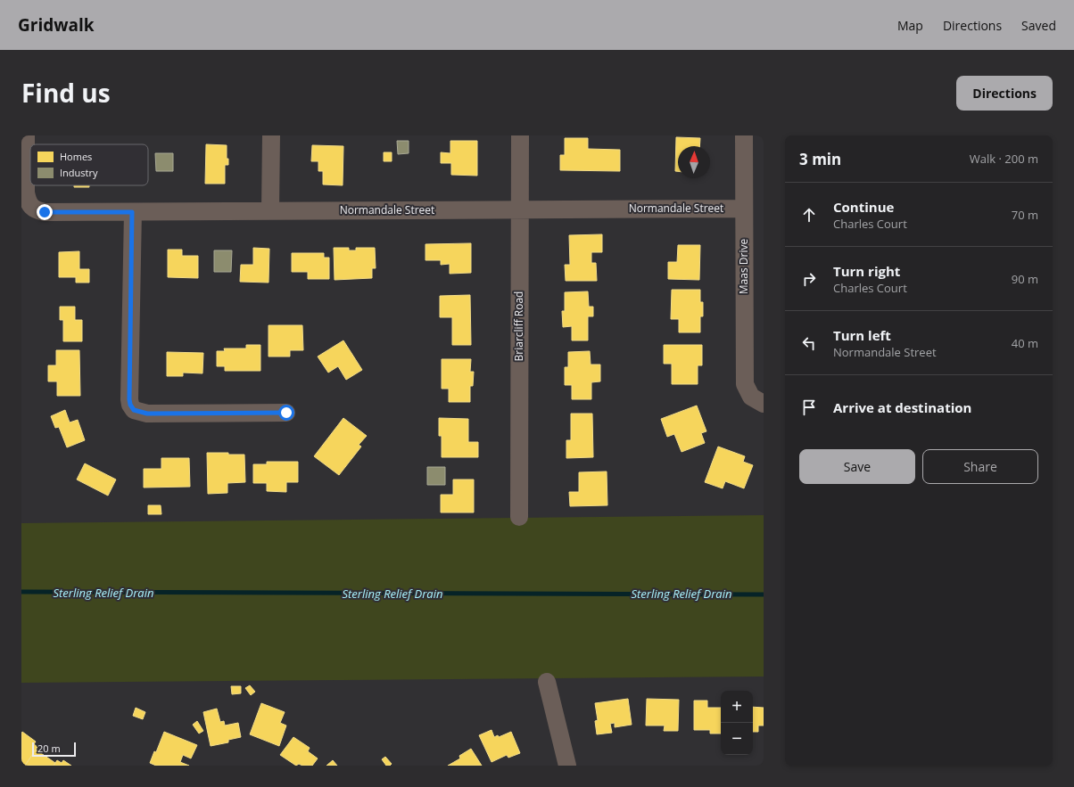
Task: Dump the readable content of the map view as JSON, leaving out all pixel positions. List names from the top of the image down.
{
  "streets": {
    "street": ["Normandale Street", "Maas Drive", "Briarcliff Road"]
  },
  "crossings": [
    ["Normandale Street", "Maas Drive"],
    ["Normandale Street", "Briarcliff Road"]
  ],
  "water": ["Sterling Relief Drain"],
  "legend": ["Homes", "Industry"],
  "scale_bar": "20 m",
  "north": "top",
  "page": {
    "header": "Gridwalk",
    "nav": ["Map", "Directions", "Saved"],
    "title": "Find us",
    "buttons": [
      "Directions",
      ["Save", "Share"]
    ],
    "heading": ["3 min", "Walk · 200 m"],
    "list": [
      ["Continue", "Charles Court", "70 m"],
      ["Turn right", "Charles Court", "90 m"],
      ["Turn left", "Normandale Street", "40 m"],
      "Arrive at destination"
    ],
    "map_buttons": ["+", "−"],
    "scale": "20 m"
  }
}
